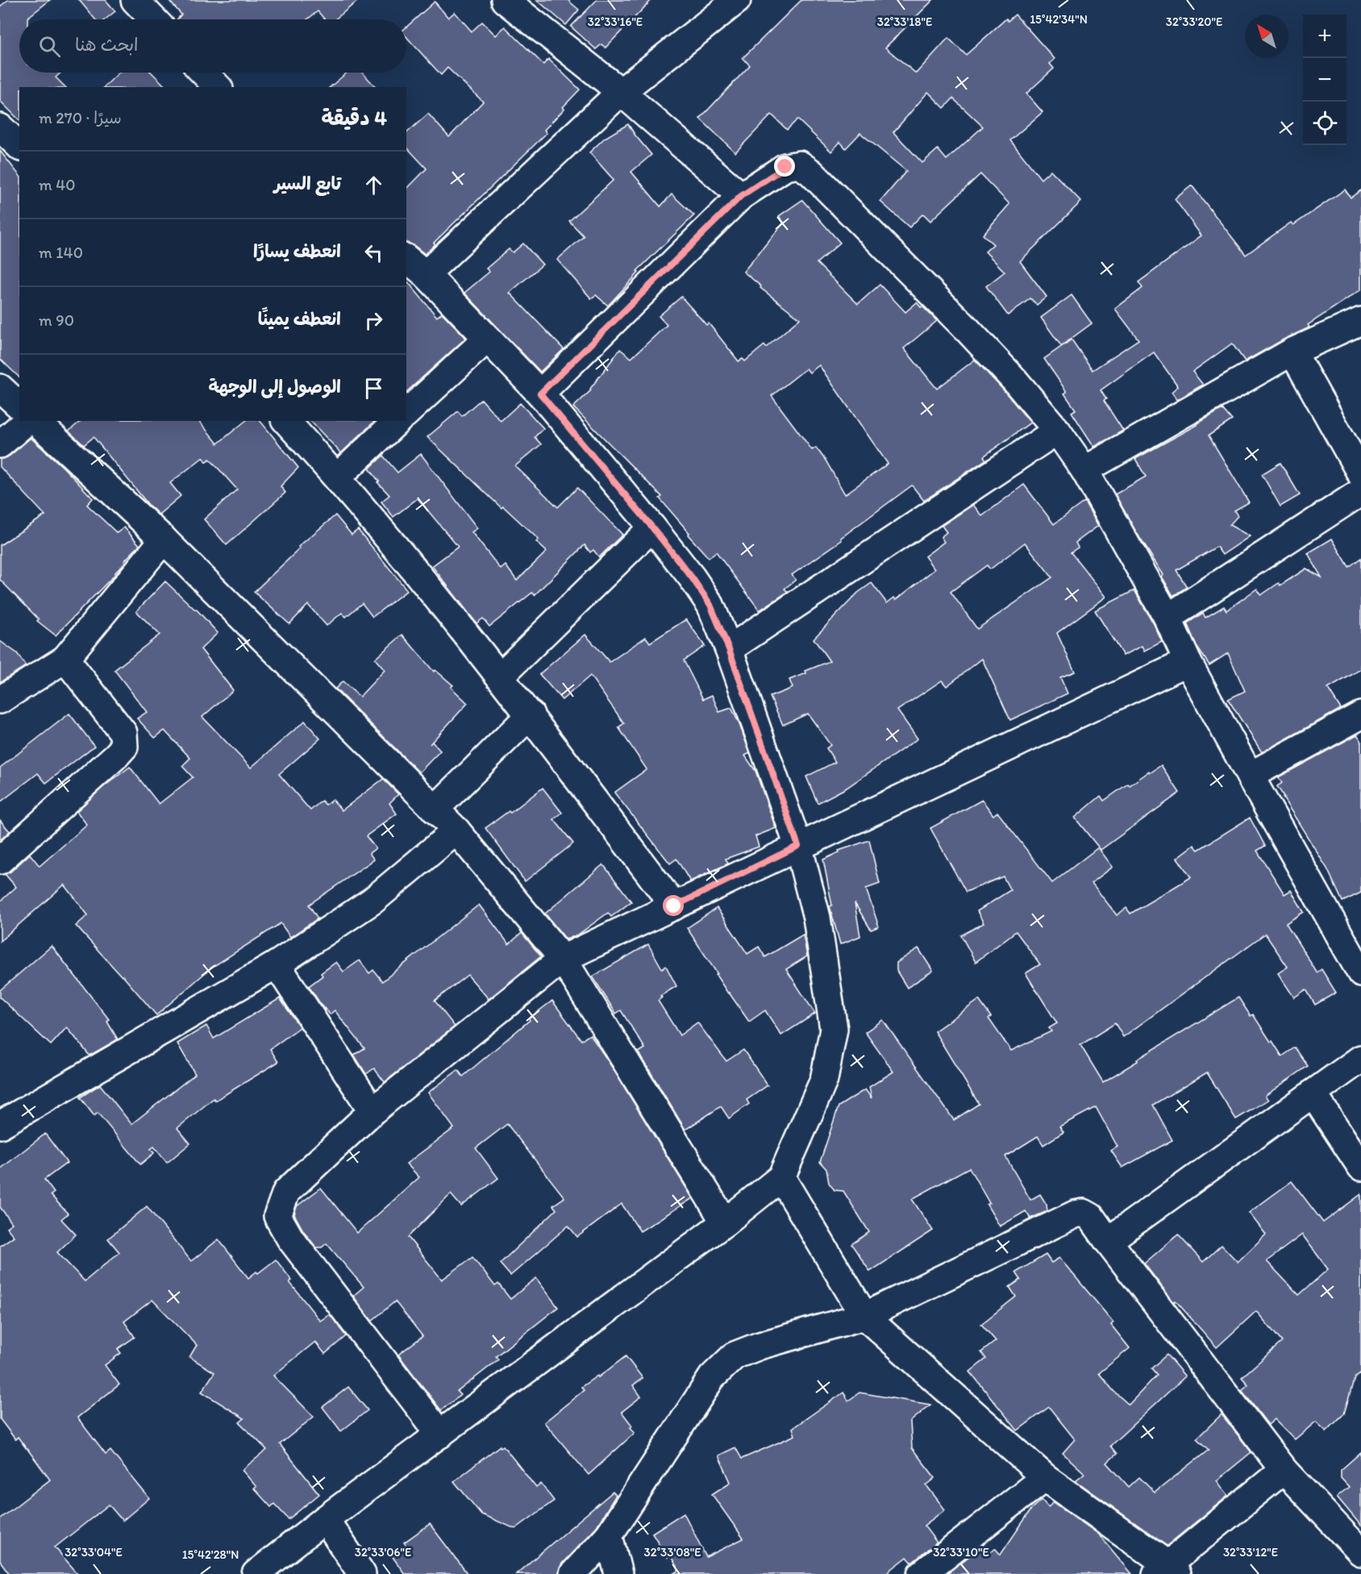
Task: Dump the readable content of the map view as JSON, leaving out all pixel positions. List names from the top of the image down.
{
  "north": "top left",
  "page": {
    "map_buttons": ["+", "−"],
    "search": "ابحث هنا",
    "heading": ["4 دقيقة", "سيرًا · 270 m"],
    "list": [
      ["تابع السير", "40 m"],
      ["انعطف يسارًا", "140 m"],
      ["انعطف يمينًا", "90 m"],
      "الوصول إلى الوجهة"
    ]
  },
  "coordinates": [
    "15°42'34\"N",
    "32°33'16\"E",
    "32°33'18\"E",
    "32°33'20\"E",
    "32°33'04\"E",
    "32°33'06\"E",
    "32°33'08\"E",
    "32°33'10\"E",
    "32°33'12\"E",
    "15°42'28\"N"
  ]
}
